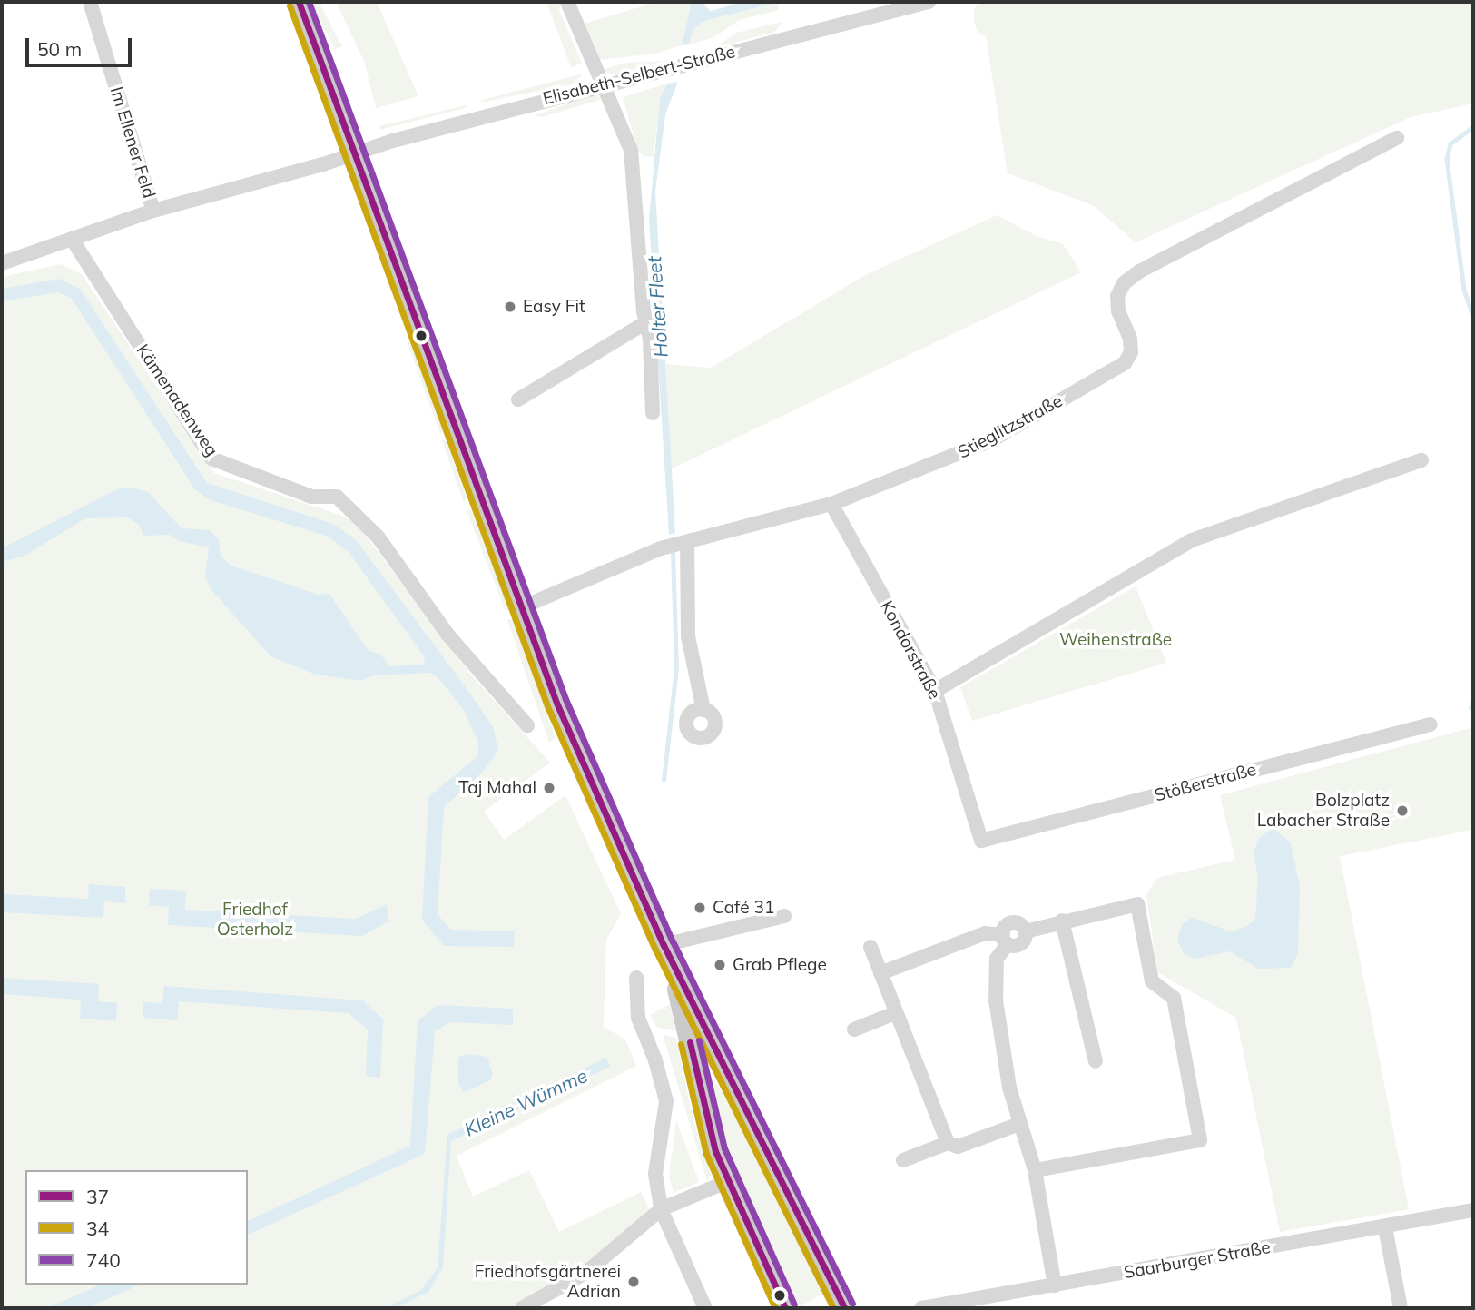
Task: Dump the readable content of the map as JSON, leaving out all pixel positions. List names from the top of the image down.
{
  "streets": {
    "street": [
      "Elisabeth-Selbert-Straße",
      "Im Ellener Feld",
      "Kämenadenweg",
      "Stieglitzstraße",
      "Kondorstraße",
      "Stößerstraße",
      "Saarburger Straße"
    ]
  },
  "crossings": [
    ["Elisabeth-Selbert-Straße", "Im Ellener Feld"],
    ["Elisabeth-Selbert-Straße", "Kämenadenweg"],
    ["Stieglitzstraße", "Kondorstraße"],
    ["Kondorstraße", "Stößerstraße"]
  ],
  "water": ["Holter Fleet", "Kleine Wümme"],
  "parks": ["Weihenstraße", "Friedhof Osterholz"],
  "places": [
    "Easy Fit",
    "Taj Mahal",
    "Bolzplatz Labacher Straße",
    "Café 31",
    "Grab Pflege",
    "Friedhofsgärtnerei Adrian"
  ],
  "lines": ["transit line 37", "transit line 740", "transit line 34"],
  "legend": ["37", "34", "740"],
  "scale_bar": "50 m"
}
